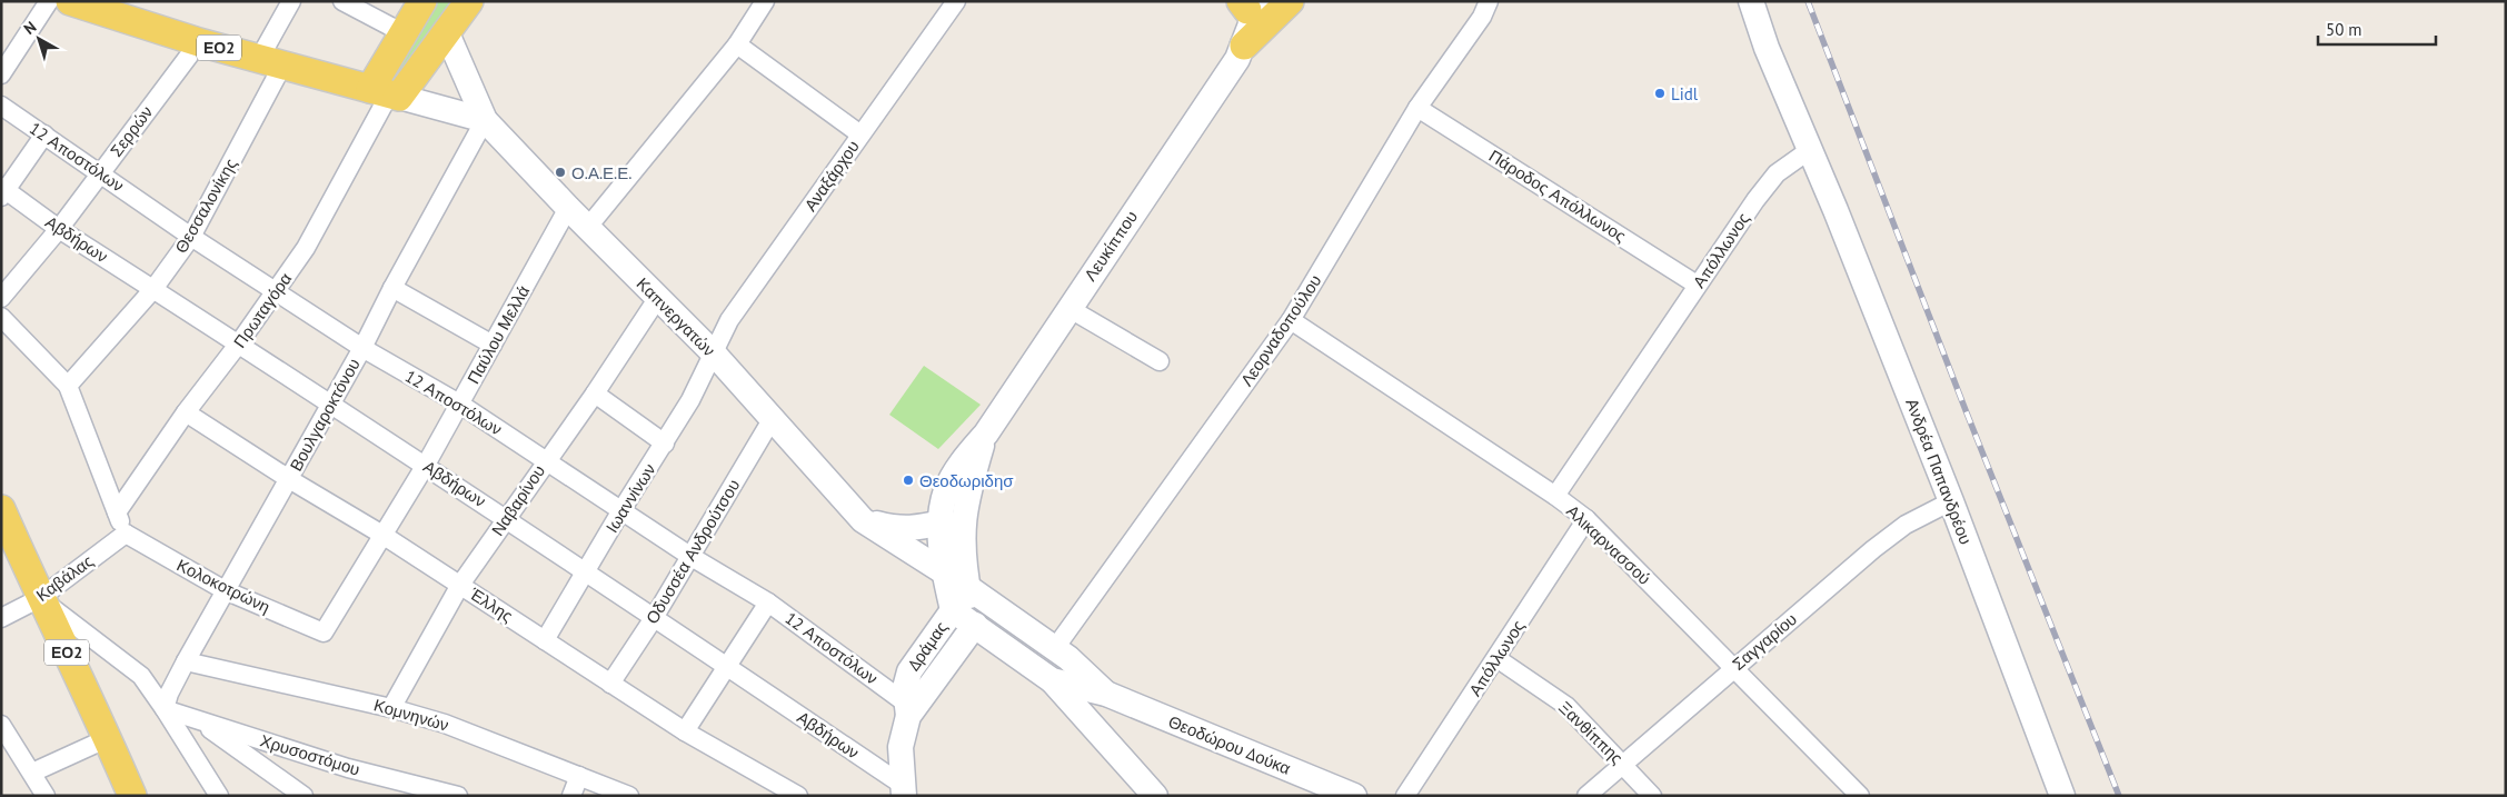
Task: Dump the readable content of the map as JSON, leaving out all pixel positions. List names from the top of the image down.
{
  "streets": {
    "main road": ["ΕΟ2"],
    "street": [
      "Σερρών",
      "12 Αποστόλων",
      "Αναξάρχου",
      "Πάροδος Απόλλωνος",
      "Θεσσαλονίκης",
      "Αβδήρων",
      "Λευκίππου",
      "Απόλλωνος",
      "Πρωταγόρα",
      "Καπνεργατών",
      "Λεορναδοπούλου",
      "Παύλου Μελλά",
      "Βουλγαροκτόνου",
      "Ανδρέα Παπανδρέου",
      "Ιωαννίνων",
      "Ναβαρίνου",
      "Αλικαρνασσού",
      "Οδυσσέα Ανδρούτσου",
      "Καβάλας",
      "Κολοκοτρώνη",
      "Έλλης",
      "Σαγγαρίου",
      "Δράμας",
      "Κομνηνών",
      "Ξανθίππης",
      "Θεοδώρου Δούκα",
      "Χρυσοστόμου"
    ]
  },
  "crossings": [
    ["ΕΟ2", "Σερρών"],
    ["ΕΟ2", "Θεσσαλονίκης"],
    ["ΕΟ2", "Πρωταγόρα"],
    ["ΕΟ2", "Καβάλας"],
    ["Σερρών", "12 Αποστόλων"],
    ["Σερρών", "Αβδήρων"],
    ["12 Αποστόλων", "Θεσσαλονίκης"],
    ["12 Αποστόλων", "Πρωταγόρα"],
    ["12 Αποστόλων", "Παύλου Μελλά"],
    ["12 Αποστόλων", "Βουλγαροκτόνου"],
    ["12 Αποστόλων", "Ιωαννίνων"],
    ["12 Αποστόλων", "Ναβαρίνου"],
    ["12 Αποστόλων", "Οδυσσέα Ανδρούτσου"],
    ["12 Αποστόλων", "Δράμας"],
    ["Αναξάρχου", "Καπνεργατών"],
    ["Αναξάρχου", "Ιωαννίνων"],
    ["Πάροδος Απόλλωνος", "Απόλλωνος"],
    ["Πάροδος Απόλλωνος", "Λεορναδοπούλου"],
    ["Θεσσαλονίκης", "Αβδήρων"],
    ["Αβδήρων", "Πρωταγόρα"],
    ["Αβδήρων", "Παύλου Μελλά"],
    ["Αβδήρων", "Βουλγαροκτόνου"],
    ["Αβδήρων", "Ιωαννίνων"],
    ["Αβδήρων", "Ναβαρίνου"],
    ["Αβδήρων", "Οδυσσέα Ανδρούτσου"],
    ["Αβδήρων", "Δράμας"],
    ["Λευκίππου", "Καπνεργατών"],
    ["Λευκίππου", "Δράμας"],
    ["Λευκίππου", "Θεοδώρου Δούκα"],
    ["Απόλλωνος", "Ανδρέα Παπανδρέου"],
    ["Απόλλωνος", "Αλικαρνασσού"],
    ["Απόλλωνος", "Ξανθίππης"],
    ["Πρωταγόρα", "Έλλης"],
    ["Καπνεργατών", "Παύλου Μελλά"],
    ["Καπνεργατών", "Βουλγαροκτόνου"],
    ["Καπνεργατών", "Ιωαννίνων"],
    ["Καπνεργατών", "Ναβαρίνου"],
    ["Καπνεργατών", "Οδυσσέα Ανδρούτσου"],
    ["Καπνεργατών", "Θεοδώρου Δούκα"],
    ["Λεορναδοπούλου", "Αλικαρνασσού"],
    ["Λεορναδοπούλου", "Θεοδώρου Δούκα"],
    ["Παύλου Μελλά", "Κολοκοτρώνη"],
    ["Παύλου Μελλά", "Έλλης"],
    ["Βουλγαροκτόνου", "Κολοκοτρώνη"],
    ["Βουλγαροκτόνου", "Έλλης"],
    ["Βουλγαροκτόνου", "Κομνηνών"],
    ["Βουλγαροκτόνου", "Χρυσοστόμου"],
    ["Ανδρέα Παπανδρέου", "Σαγγαρίου"],
    ["Ιωαννίνων", "Έλλης"],
    ["Ναβαρίνου", "Έλλης"],
    ["Ναβαρίνου", "Κομνηνών"],
    ["Αλικαρνασσού", "Σαγγαρίου"],
    ["Οδυσσέα Ανδρούτσου", "Έλλης"],
    ["Καβάλας", "Κολοκοτρώνη"],
    ["Σαγγαρίου", "Ξανθίππης"],
    ["Δράμας", "Θεοδώρου Δούκα"]
  ],
  "places": ["Lidl", "Ο.Α.Ε.Ε.", "Θεοδωριδησ"],
  "scale_bar": "50 m",
  "north": "top left"
}
